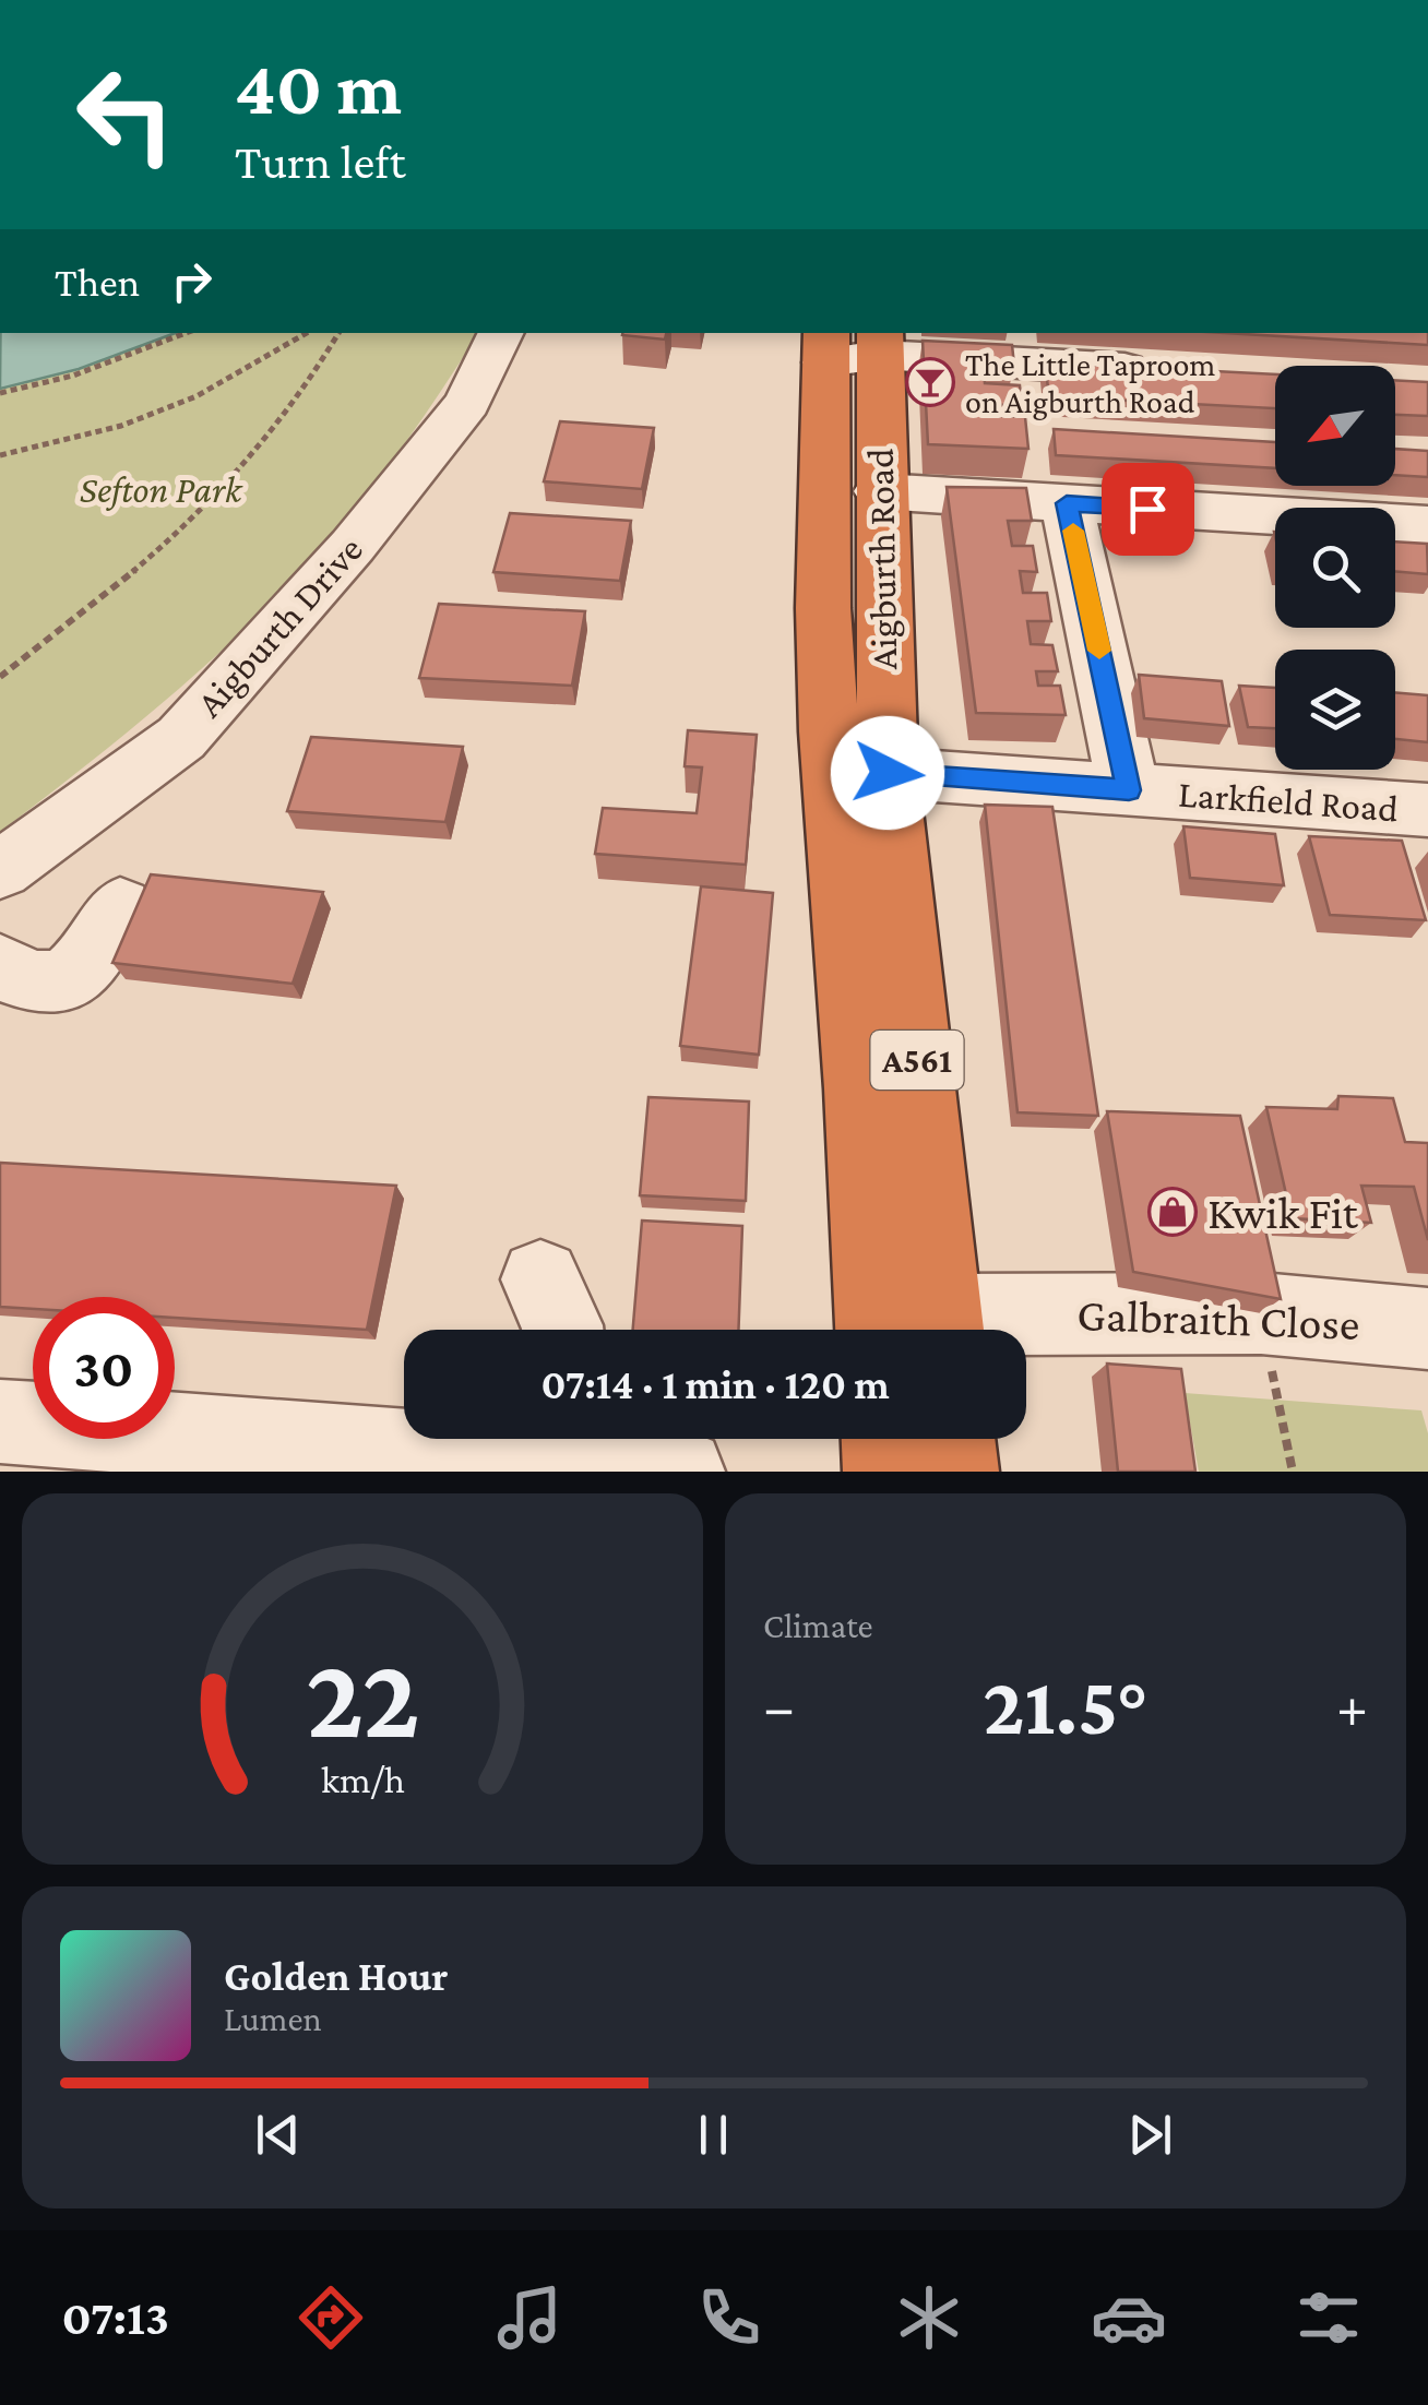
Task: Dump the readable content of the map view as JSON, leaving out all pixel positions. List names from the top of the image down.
{
  "streets": {
    "highway": ["Aigburth Road", "A561"],
    "street": ["Aigburth Drive", "Larkfield Road", "Galbraith Close"]
  },
  "crossings": [
    ["Aigburth Road", "Larkfield Road"]
  ],
  "parks": ["Sefton Park"],
  "places": {
    "bar": ["The Little Taproom on Aigburth Road"],
    "shop": ["Kwik Fit"]
  },
  "north": "bottom left",
  "page": {
    "turn": ["40 m", "Turn left"],
    "then": "Then",
    "limit": "30",
    "trip": "07:14 · 1 min · 120 m",
    "tile": "Climate",
    "heat": ["−", "21.5°", "+"],
    "song": ["Golden Hour", "Lumen"],
    "tabs": "07:13",
    "gauge": ["22", "km/h"]
  }
}
